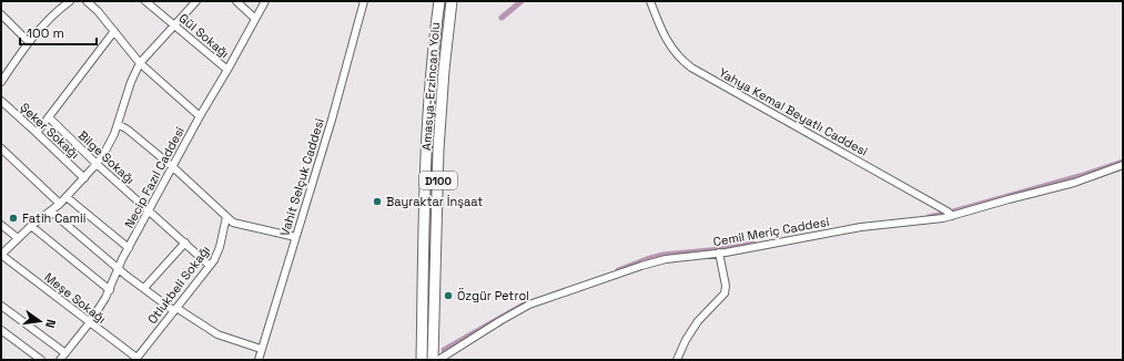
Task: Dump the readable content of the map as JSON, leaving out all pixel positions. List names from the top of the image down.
{
  "streets": {
    "highway": ["Amasya-Erzincan Yolu", "D100"],
    "street": [
      "Gül Sokağı",
      "Yahya Kemal Beyatlı Caddesi",
      "Şeker Sokağı",
      "Bilge Sokağı",
      "Necip Fazıl Caddesi",
      "Vahit Selçuk Caddesi",
      "Cemil Meriç Caddesi",
      "Otlukbeli Sokağı",
      "Meşe Sokağı"
    ]
  },
  "crossings": [
    ["Gül Sokağı", "Necip Fazıl Caddesi"],
    ["Yahya Kemal Beyatlı Caddesi", "Cemil Meriç Caddesi"],
    ["Bilge Sokağı", "Necip Fazıl Caddesi"],
    ["Bilge Sokağı", "Otlukbeli Sokağı"],
    ["Necip Fazıl Caddesi", "Meşe Sokağı"],
    ["Otlukbeli Sokağı", "Meşe Sokağı"]
  ],
  "places": ["Bayraktar İnşaat", "Fatih Camii", "Özgür Petrol"],
  "scale_bar": "100 m",
  "north": "right"
}
